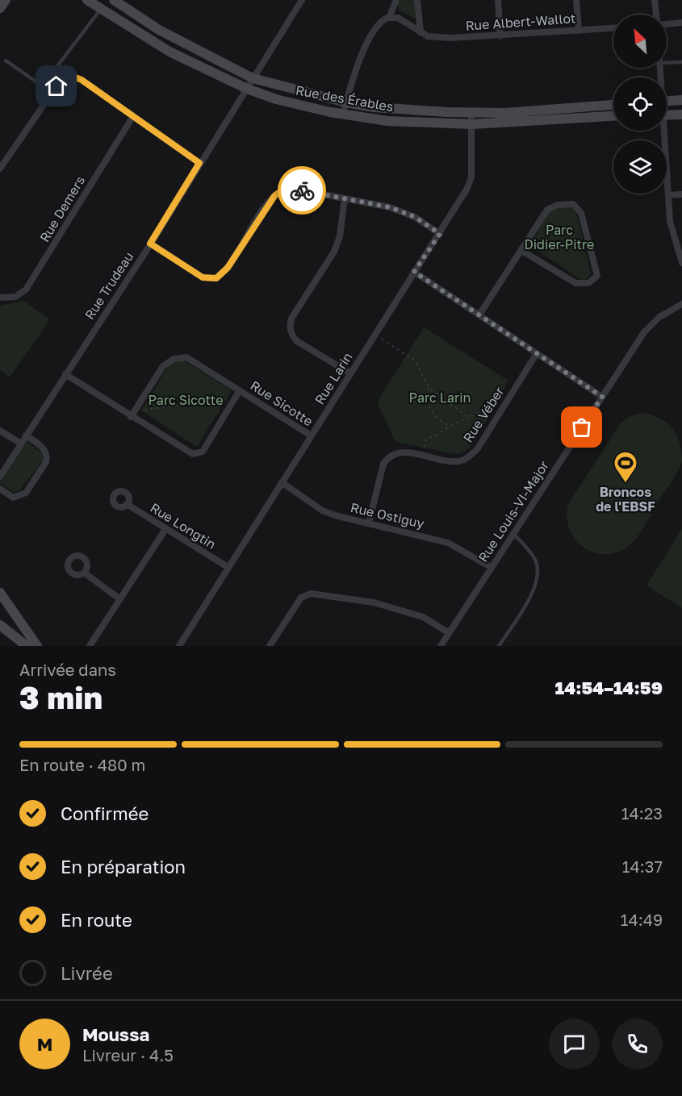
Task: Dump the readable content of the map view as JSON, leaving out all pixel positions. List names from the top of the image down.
{
  "streets": {
    "street": [
      "Rue Albert-Wallot",
      "Rue des Érables",
      "Rue Demers",
      "Rue Trudeau",
      "Rue Larin",
      "Rue Sicotte",
      "Rue Véber",
      "Rue Louis-VI-Major",
      "Rue Ostiguy",
      "Rue Longtin"
    ]
  },
  "crossings": [
    ["Rue des Érables", "Rue Trudeau"],
    ["Rue des Érables", "Rue Larin"],
    ["Rue Trudeau", "Rue Sicotte"],
    ["Rue Larin", "Rue Sicotte"],
    ["Rue Larin", "Rue Ostiguy"],
    ["Rue Larin", "Rue Longtin"],
    ["Rue Véber", "Rue Ostiguy"],
    ["Rue Louis-VI-Major", "Rue Ostiguy"]
  ],
  "parks": ["Parc Didier-Pitre", "Parc Larin", "Parc Sicotte"],
  "places": {
    "sports": ["Broncos de l'EBSF"]
  },
  "north": "top left",
  "page": {
    "heading": ["3 min", "Arrivée dans", "14:54–14:59"],
    "panel": ["Moussa", "Livreur · 4.5"],
    "bar": "En route · 480 m",
    "list": [
      ["Confirmée", "14:23"],
      ["En préparation", "14:37"],
      ["En route", "14:49"],
      "Livrée"
    ],
    "round": "M"
  }
}
